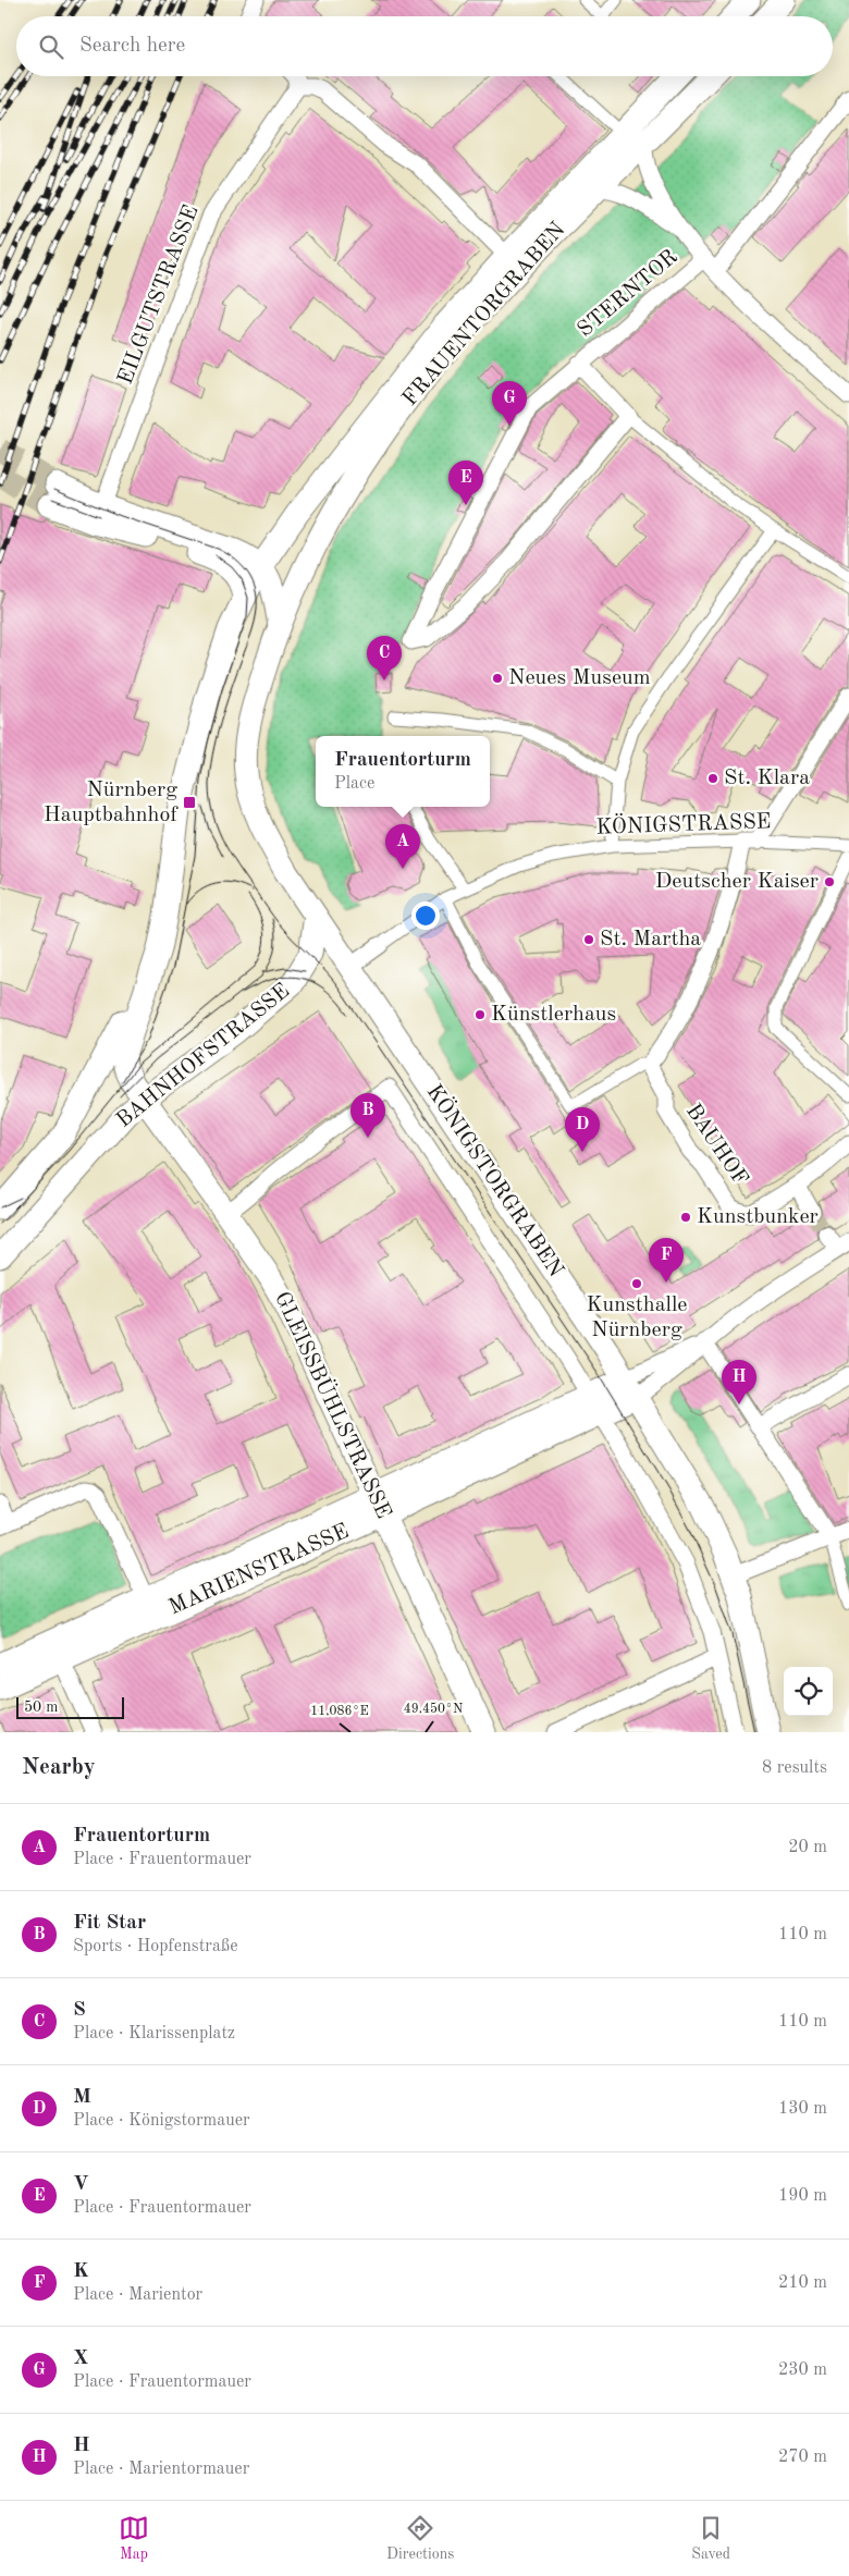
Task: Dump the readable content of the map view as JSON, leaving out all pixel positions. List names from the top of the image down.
{
  "streets": {
    "main road": [
      "FRAUENTORGRABEN",
      "BAHNHOFSTRASSE",
      "KÖNIGSTORGRABEN",
      "GLEISSBÜHLSTRASSE",
      "MARIENSTRASSE"
    ],
    "street": [
      "STERNTOR",
      "EILGUTSTRASSE",
      "KÖNIGSTRASSE",
      "BAUHOF"
    ]
  },
  "crossings": [
    ["FRAUENTORGRABEN", "BAHNHOFSTRASSE"],
    ["FRAUENTORGRABEN", "KÖNIGSTORGRABEN"],
    ["FRAUENTORGRABEN", "GLEISSBÜHLSTRASSE"],
    ["BAHNHOFSTRASSE", "KÖNIGSTORGRABEN"],
    ["BAHNHOFSTRASSE", "GLEISSBÜHLSTRASSE"],
    ["KÖNIGSTORGRABEN", "GLEISSBÜHLSTRASSE"],
    ["KÖNIGSTORGRABEN", "MARIENSTRASSE"],
    ["GLEISSBÜHLSTRASSE", "MARIENSTRASSE"]
  ],
  "places": {
    "other": [
      "Neues Museum",
      "St. Klara",
      "Deutscher Kaiser",
      "St. Martha",
      "Künstlerhaus",
      "Kunstbunker",
      "Kunsthalle Nürnberg"
    ],
    "transit": ["Nürnberg Hauptbahnhof"]
  },
  "scale_bar": "50 m",
  "page": {
    "search": "Search here",
    "pins": [
      "G",
      "E",
      "C",
      "A",
      "B",
      "D",
      "F",
      "H"
    ],
    "popup": ["Frauentorturm", "Place"],
    "scale": "50 m",
    "heading": ["Nearby", "8 results"],
    "list": [
      {
        "mark": "A",
        "name": "Frauentorturm",
        "note": "Place · Frauentormauer",
        "value": "20 m"
      },
      {
        "mark": "B",
        "name": "Fit Star",
        "note": "Sports · Hopfenstraße",
        "value": "110 m"
      },
      {
        "mark": "C",
        "name": "S",
        "note": "Place · Klarissenplatz",
        "value": "110 m"
      },
      {
        "mark": "D",
        "name": "M",
        "note": "Place · Königstormauer",
        "value": "130 m"
      },
      {
        "mark": "E",
        "name": "V",
        "note": "Place · Frauentormauer",
        "value": "190 m"
      },
      {
        "mark": "F",
        "name": "K",
        "note": "Place · Marientor",
        "value": "210 m"
      },
      {
        "mark": "G",
        "name": "X",
        "note": "Place · Frauentormauer",
        "value": "230 m"
      },
      {
        "mark": "H",
        "name": "H",
        "note": "Place · Marientormauer",
        "value": "270 m"
      }
    ],
    "nav": ["Map", "Directions", "Saved"]
  },
  "coordinates": ["49.450°N", "11.086°E"]
}
